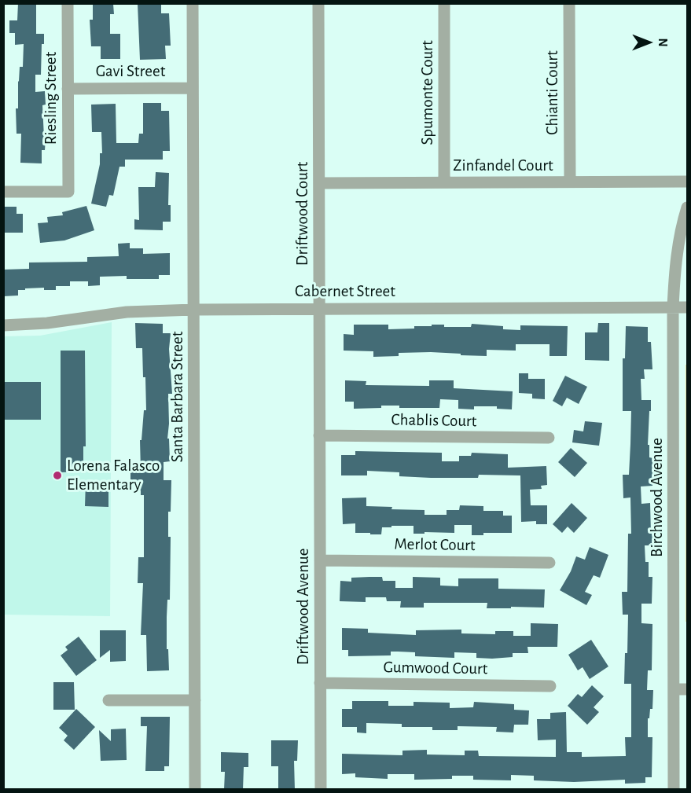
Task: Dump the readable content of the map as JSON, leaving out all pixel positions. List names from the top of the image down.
{
  "streets": {
    "street": [
      "Gavi Street",
      "Spumonte Court",
      "Chianti Court",
      "Riesling Street",
      "Zinfandel Court",
      "Driftwood Court",
      "Cabernet Street",
      "Santa Barbara Street",
      "Chablis Court",
      "Birchwood Avenue",
      "Merlot Court",
      "Driftwood Avenue",
      "Gumwood Court"
    ]
  },
  "crossings": [
    ["Gavi Street", "Riesling Street"],
    ["Gavi Street", "Santa Barbara Street"],
    ["Spumonte Court", "Zinfandel Court"],
    ["Chianti Court", "Zinfandel Court"],
    ["Zinfandel Court", "Driftwood Court"],
    ["Driftwood Court", "Cabernet Street"],
    ["Driftwood Court", "Chablis Court"],
    ["Driftwood Court", "Driftwood Avenue"],
    ["Cabernet Street", "Santa Barbara Street"],
    ["Cabernet Street", "Birchwood Avenue"],
    ["Chablis Court", "Driftwood Avenue"],
    ["Merlot Court", "Driftwood Avenue"],
    ["Driftwood Avenue", "Gumwood Court"]
  ],
  "places": ["Lorena Falasco Elementary"],
  "north": "right"
}
